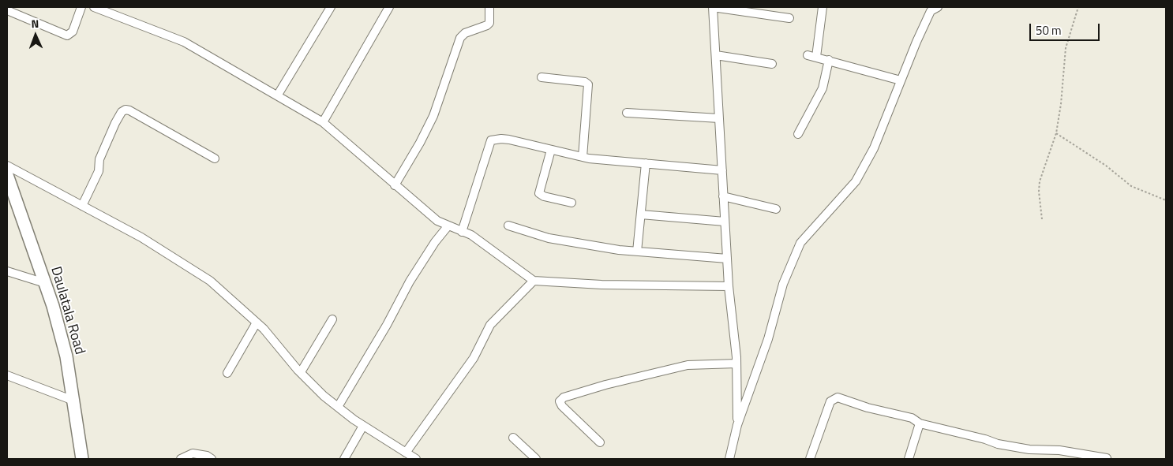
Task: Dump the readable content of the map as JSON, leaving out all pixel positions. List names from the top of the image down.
{
  "streets": {
    "main road": ["Daulatala Road"]
  },
  "scale_bar": "50 m",
  "north": "top"
}
